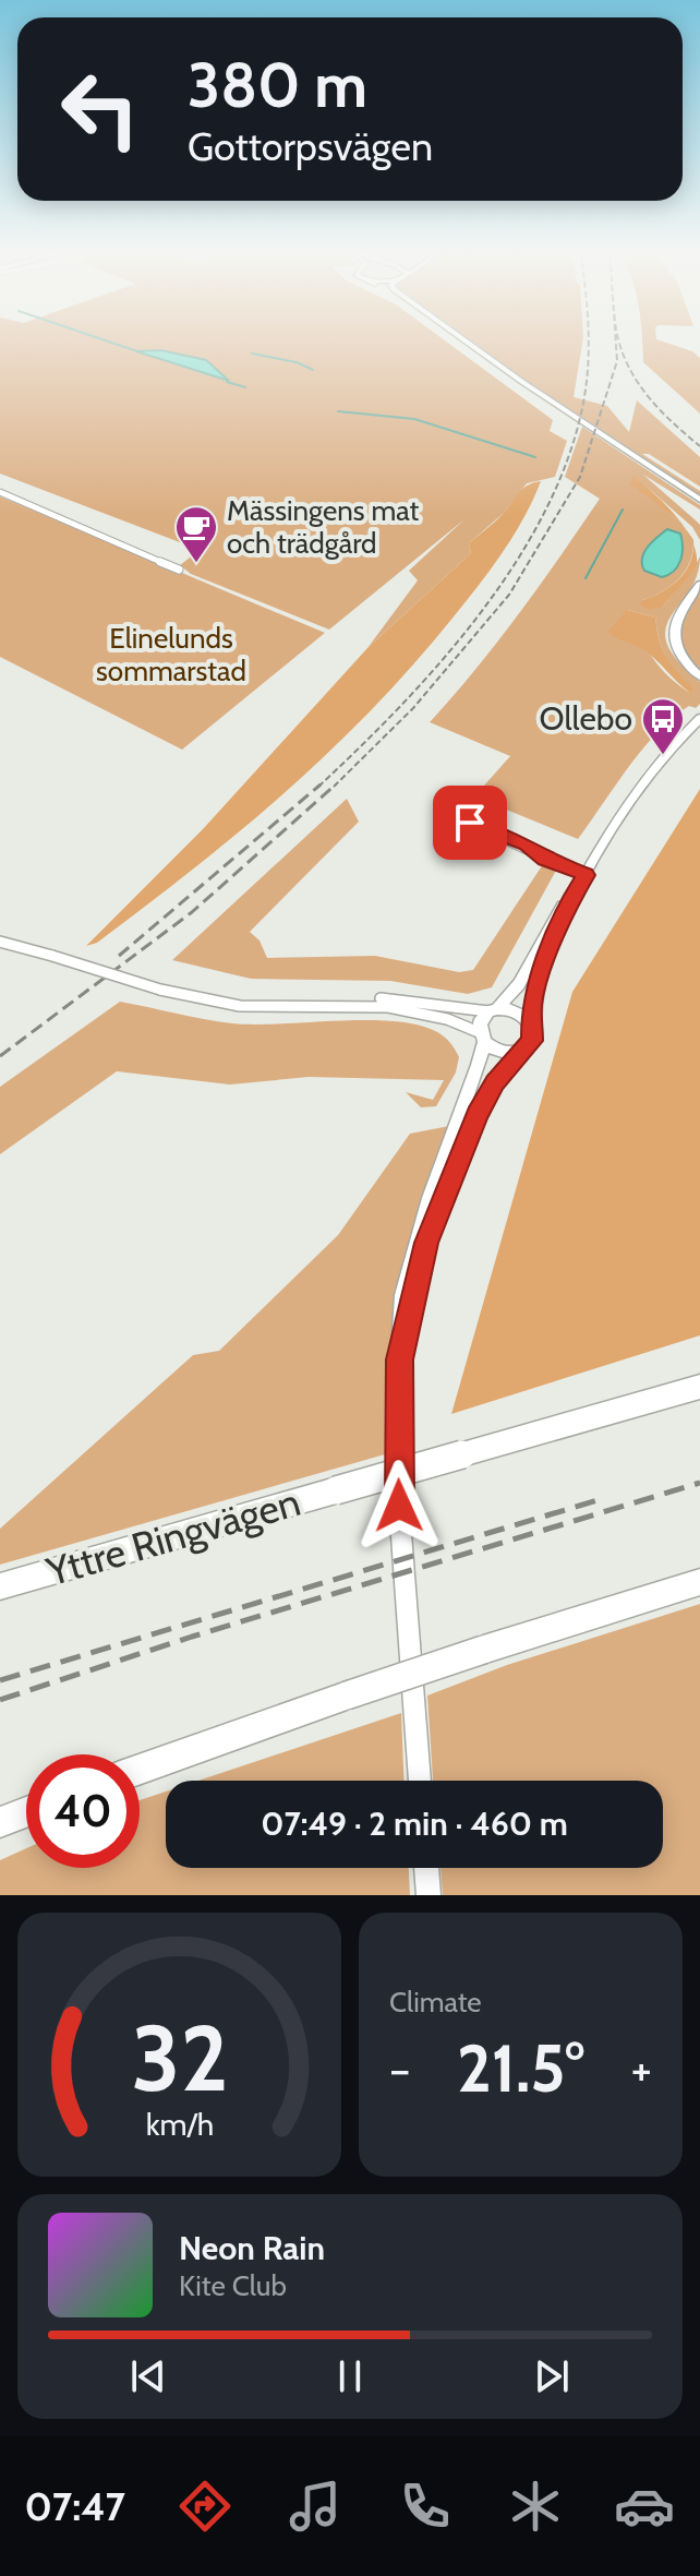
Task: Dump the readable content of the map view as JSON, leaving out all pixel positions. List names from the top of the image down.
{
  "streets": {
    "highway": ["Yttre Ringvägen"]
  },
  "parks": ["Elinelunds sommarstad"],
  "places": {
    "cafe": ["Mässingens mat och trädgård"],
    "bus stop": ["Ollebo"]
  },
  "page": {
    "turn": ["380 m", "Gottorpsvägen"],
    "limit": "40",
    "trip": "07:49 · 2 min · 460 m",
    "tile": "Climate",
    "heat": ["−", "21.5°", "+"],
    "song": ["Neon Rain", "Kite Club"],
    "tabs": "07:47",
    "gauge": ["32", "km/h"]
  }
}
